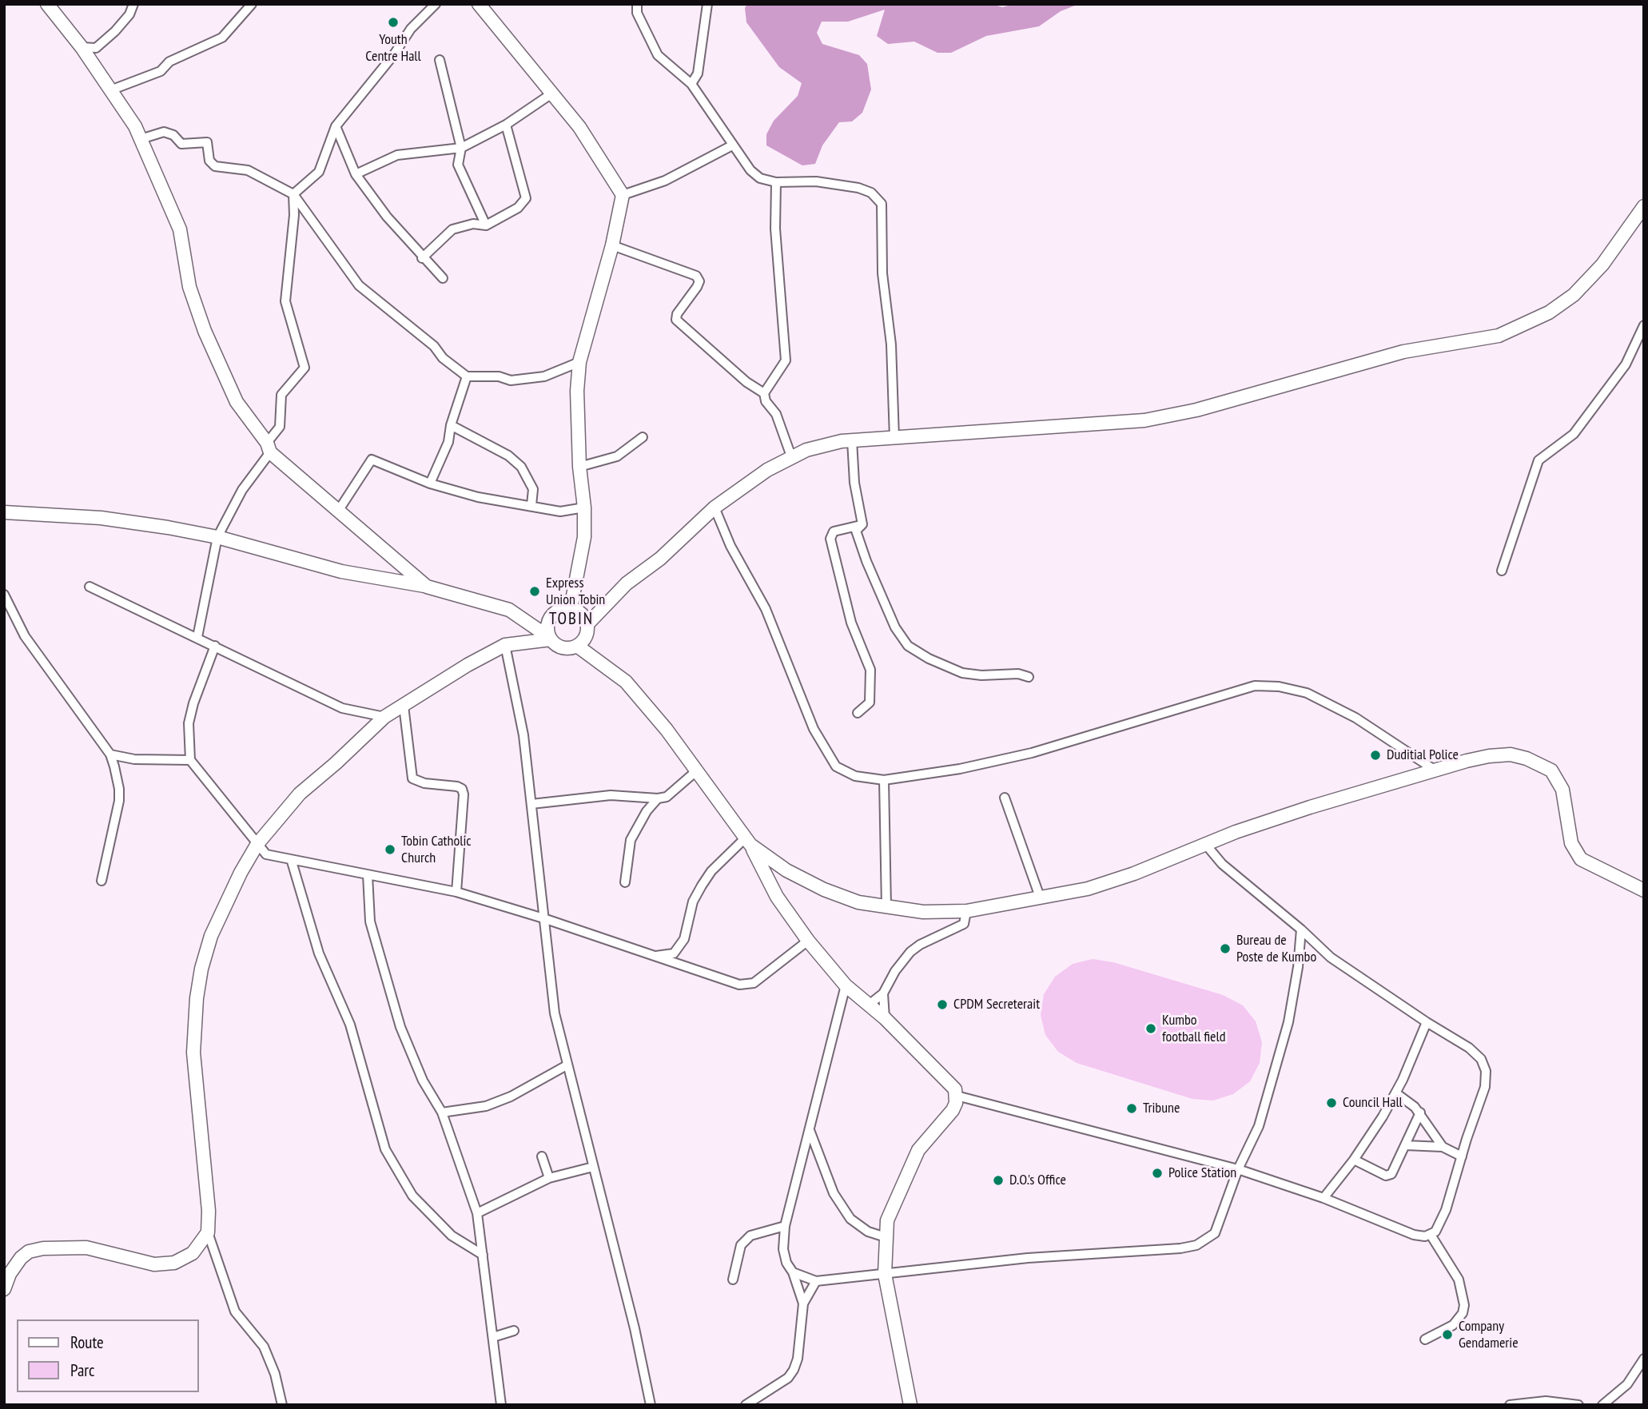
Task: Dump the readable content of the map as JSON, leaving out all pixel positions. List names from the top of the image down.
{
  "districts": ["TOBIN"],
  "places": [
    "Youth Centre Hall",
    "Express Union Tobin",
    "Duditial Police",
    "Tobin Catholic Church",
    "Bureau de Poste de Kumbo",
    "CPDM Secreterait",
    "Kumbo football field",
    "Council Hall",
    "Tribune",
    "Police Station",
    "D.O.'s Office",
    "Company Gendamerie"
  ],
  "legend": ["Route", "Parc"]
}
